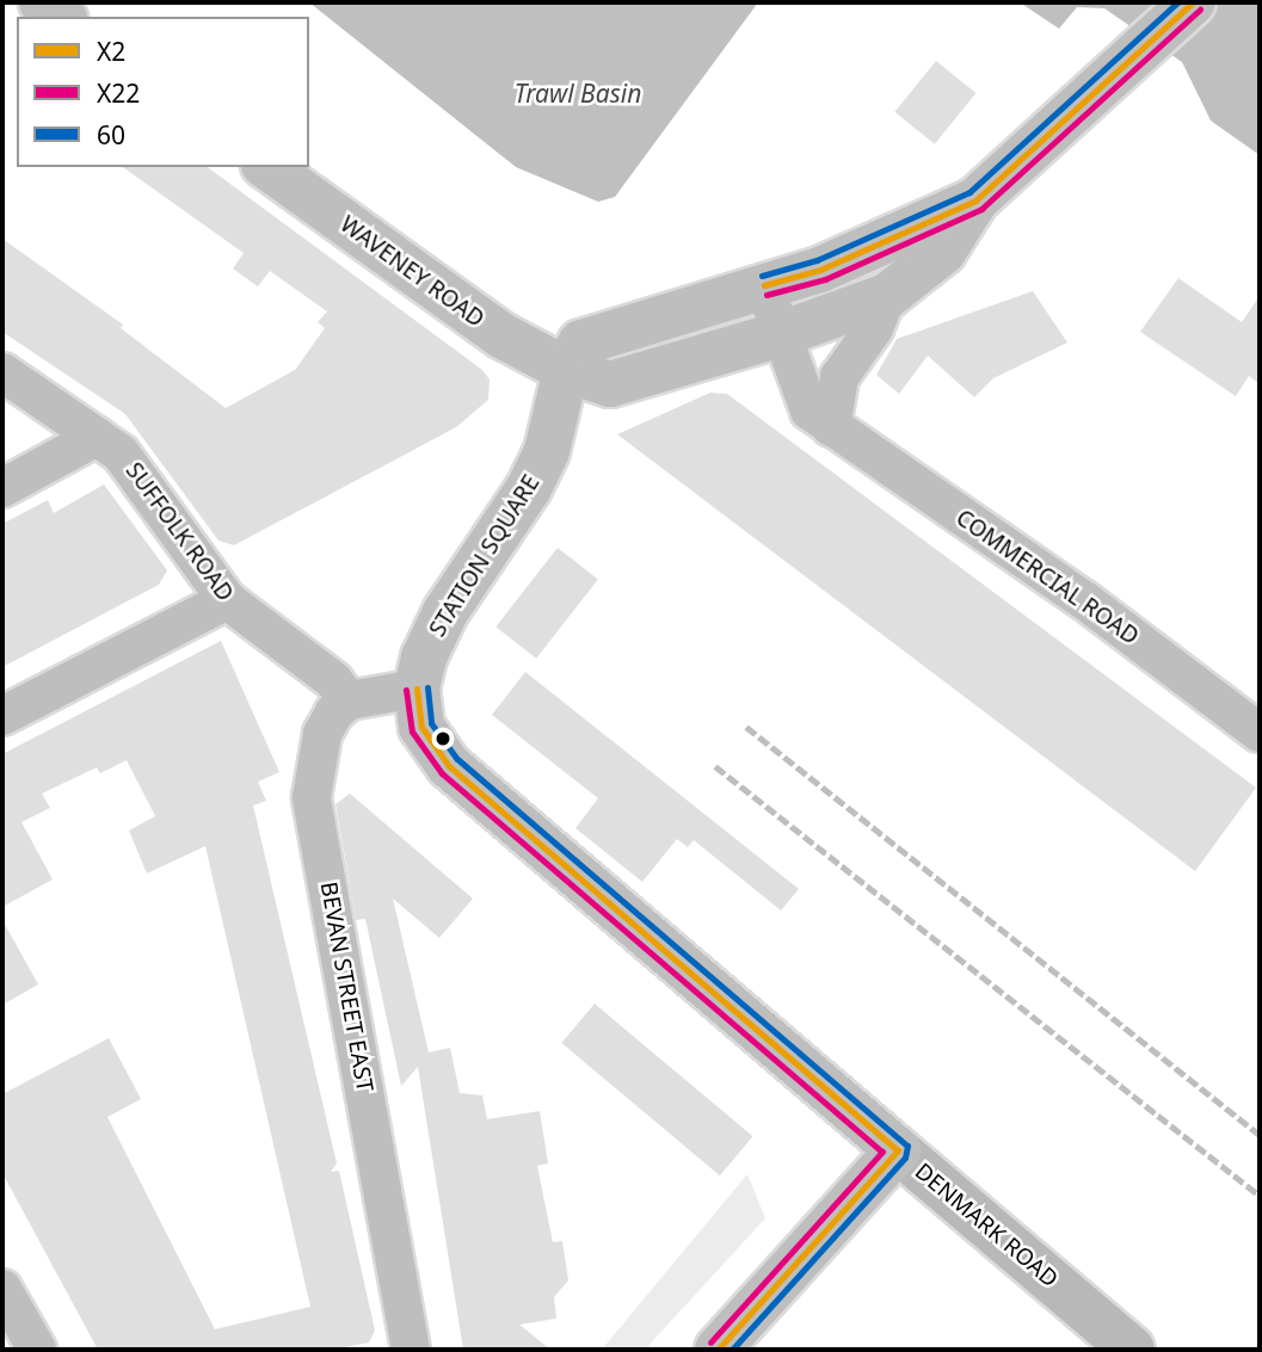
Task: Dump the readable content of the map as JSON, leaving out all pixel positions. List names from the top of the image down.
{
  "streets": {
    "highway": ["WAVENEY ROAD", "STATION SQUARE", "DENMARK ROAD"],
    "street": ["SUFFOLK ROAD", "COMMERCIAL ROAD", "BEVAN STREET EAST"]
  },
  "crossings": [
    ["WAVENEY ROAD", "STATION SQUARE"],
    ["WAVENEY ROAD", "COMMERCIAL ROAD"],
    ["SUFFOLK ROAD", "BEVAN STREET EAST"],
    ["STATION SQUARE", "COMMERCIAL ROAD"],
    ["STATION SQUARE", "DENMARK ROAD"]
  ],
  "water": ["Trawl Basin"],
  "lines": ["transit line X2", "transit line 60", "transit line X22"],
  "legend": ["X2", "X22", "60"]
}
